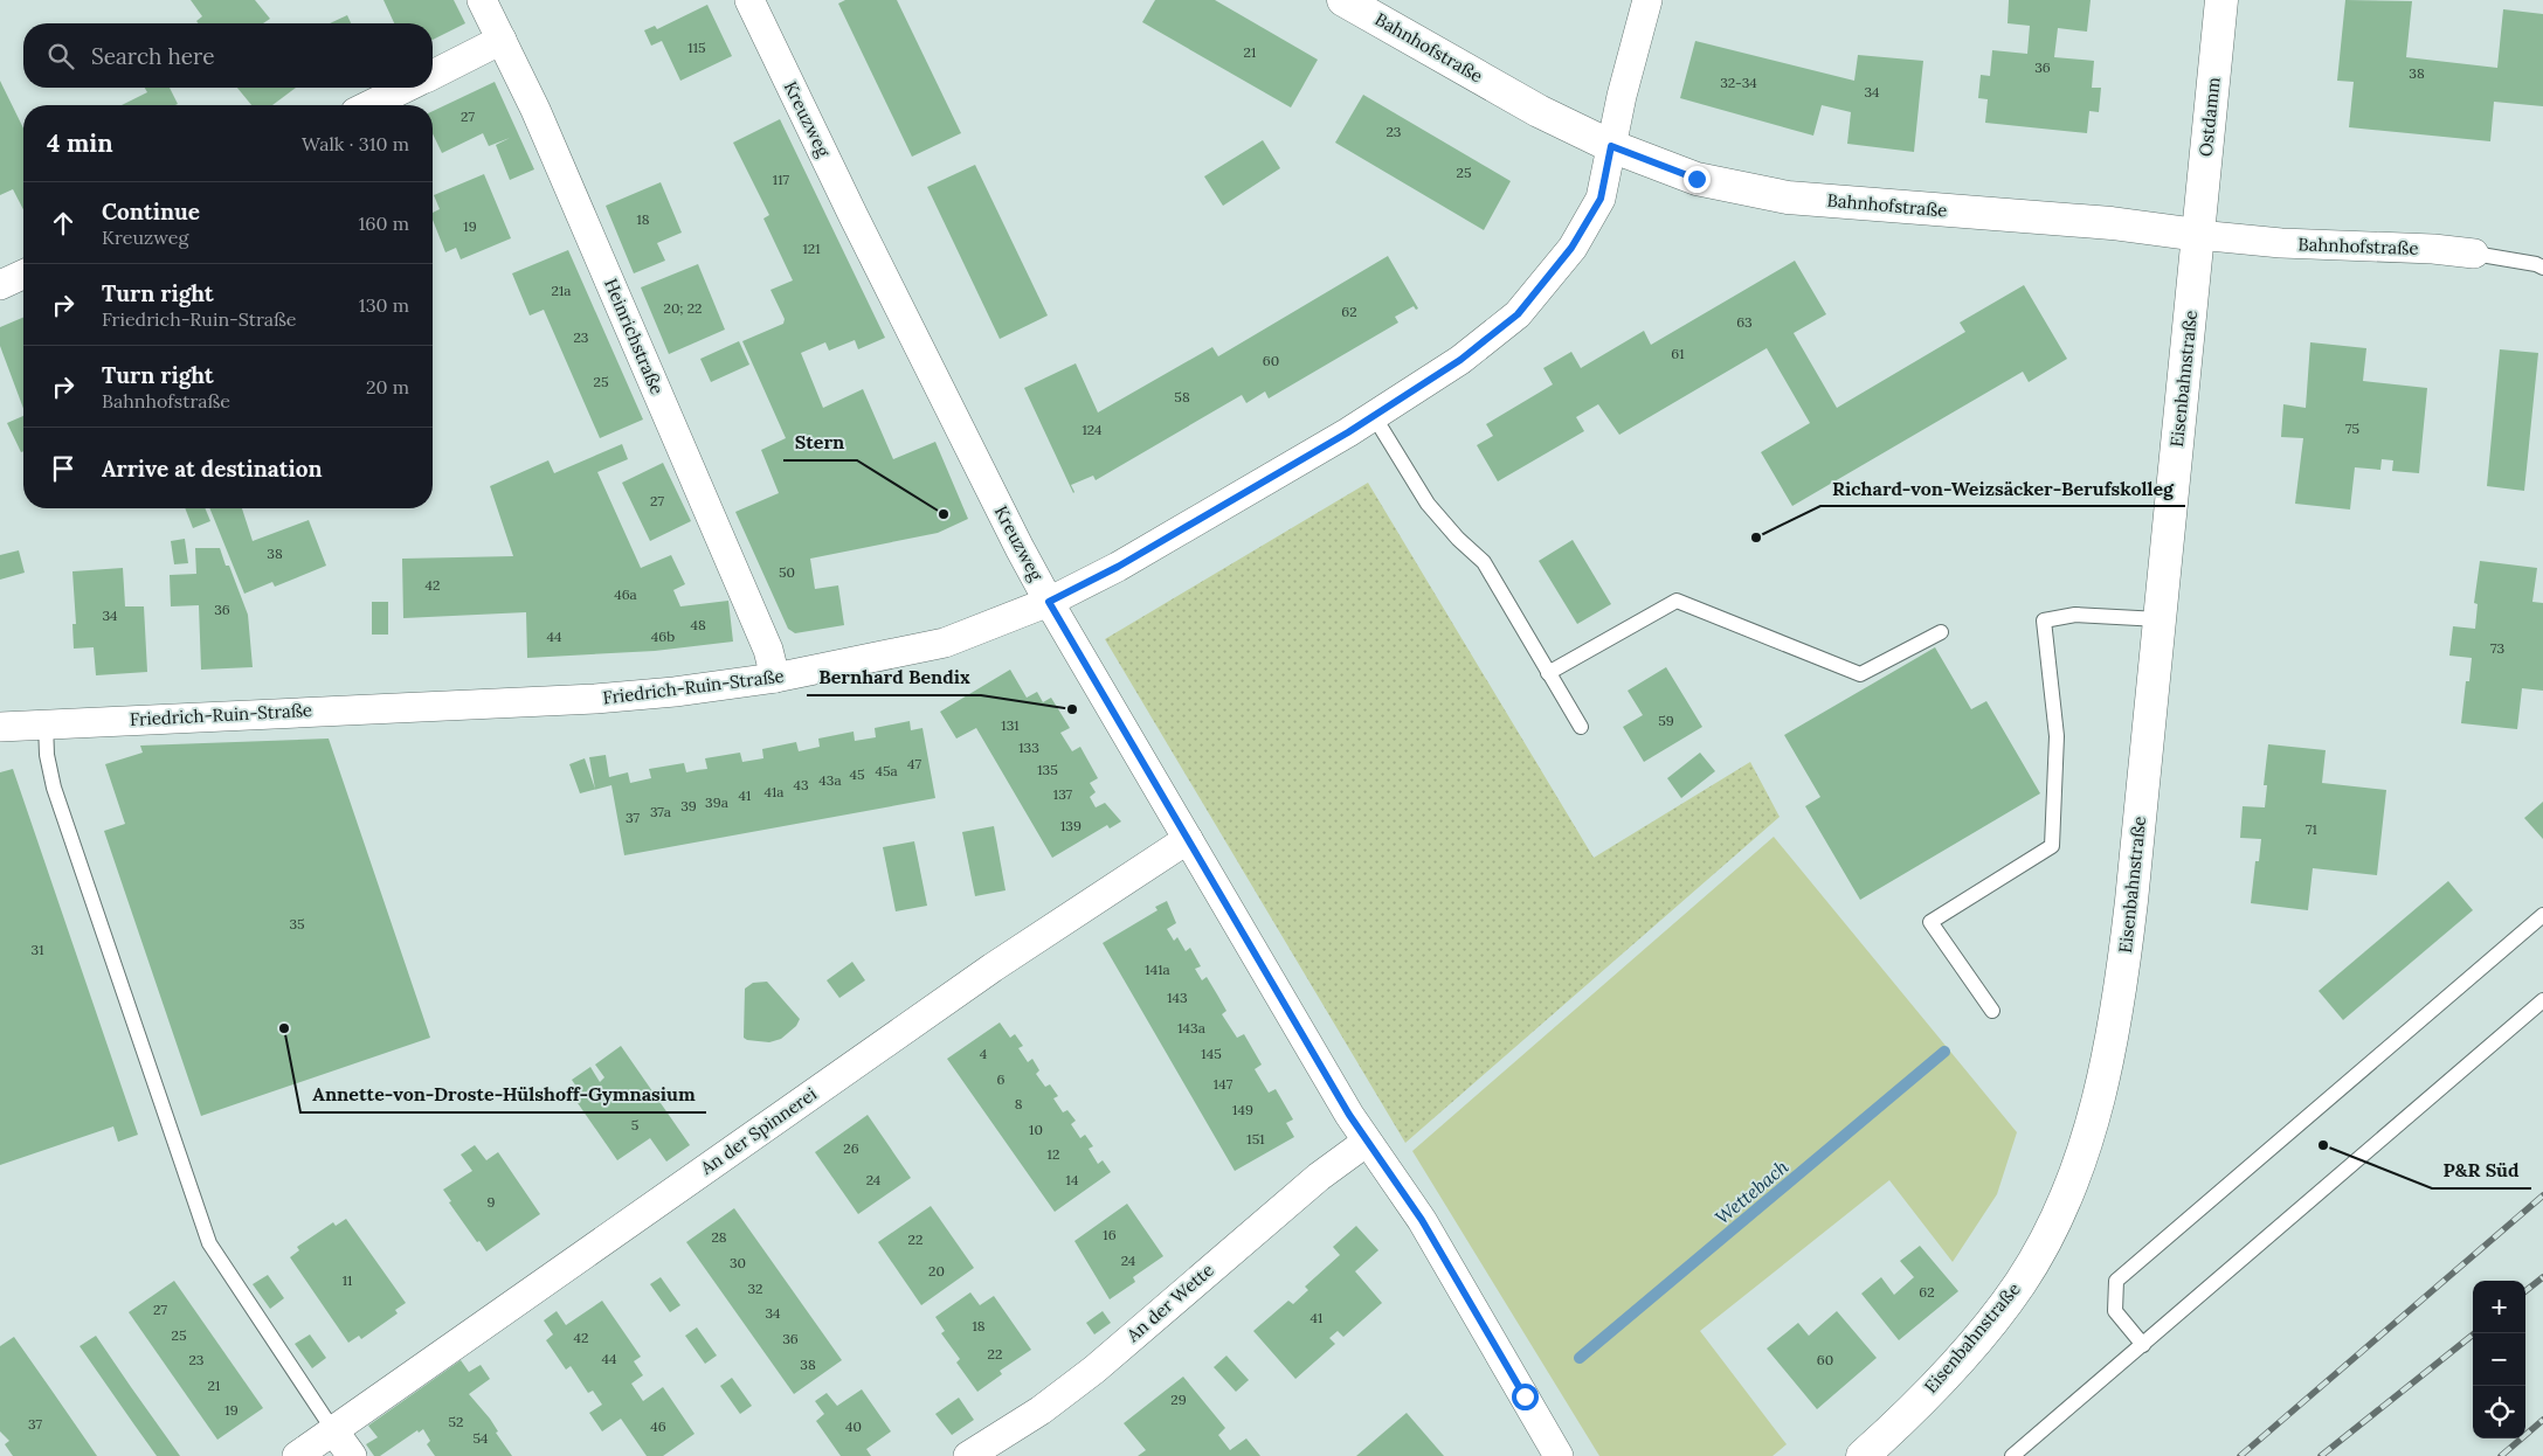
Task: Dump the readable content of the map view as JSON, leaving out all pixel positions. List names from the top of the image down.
{
  "streets": {
    "street": [
      "Bahnhofstraße",
      "Ostdamm",
      "Kreuzweg",
      "Heinrichstraße",
      "Eisenbahnstraße",
      "Friedrich-Ruin-Straße",
      "An der Spinnerei",
      "An der Wette"
    ]
  },
  "crossings": [
    ["Bahnhofstraße", "Ostdamm"],
    ["Bahnhofstraße", "Eisenbahnstraße"],
    ["Bahnhofstraße", "Friedrich-Ruin-Straße"],
    ["Ostdamm", "Eisenbahnstraße"],
    ["Kreuzweg", "Friedrich-Ruin-Straße"],
    ["Kreuzweg", "An der Spinnerei"],
    ["Kreuzweg", "An der Wette"],
    ["Heinrichstraße", "Friedrich-Ruin-Straße"]
  ],
  "water": ["Wettebach"],
  "places": [
    "Stern",
    "Richard-von-Weizsäcker-Berufskolleg",
    "Bernhard Bendix",
    "Annette-von-Droste-Hülshoff-Gymnasium",
    "P&R Süd"
  ],
  "house_numbers": [
    "115",
    "21",
    "36",
    "38",
    "32-34",
    "34",
    "27",
    "23",
    "25",
    "117",
    "18",
    "19",
    "121",
    "21a",
    "20; 22",
    "62",
    "63",
    "23",
    "61",
    "60",
    "25",
    "58",
    "75",
    "124",
    "27",
    "38",
    "50",
    "42",
    "46a",
    "36",
    "34",
    "48",
    "44",
    "46b",
    "73",
    "59",
    "131",
    "133",
    "47",
    "135",
    "45a",
    "45",
    "43a",
    "43",
    "41a",
    "137",
    "41",
    "39a",
    "39",
    "37a",
    "37",
    "139",
    "71",
    "35",
    "31",
    "141a",
    "143",
    "143a",
    "4",
    "145",
    "6",
    "147",
    "8",
    "149",
    "5",
    "10",
    "151",
    "26",
    "12",
    "24",
    "14",
    "9",
    "16",
    "28",
    "22",
    "24",
    "30",
    "20",
    "11",
    "32",
    "62",
    "27",
    "34",
    "41",
    "18",
    "25",
    "42",
    "36",
    "22",
    "44",
    "23",
    "60",
    "38",
    "21",
    "29",
    "19",
    "52",
    "37",
    "46",
    "40",
    "54"
  ],
  "page": {
    "search": "Search here",
    "heading": ["4 min", "Walk · 310 m"],
    "list": [
      ["Continue", "Kreuzweg", "160 m"],
      ["Turn right", "Friedrich-Ruin-Straße", "130 m"],
      ["Turn right", "Bahnhofstraße", "20 m"],
      "Arrive at destination"
    ],
    "map_buttons": ["+", "−"]
  }
}
